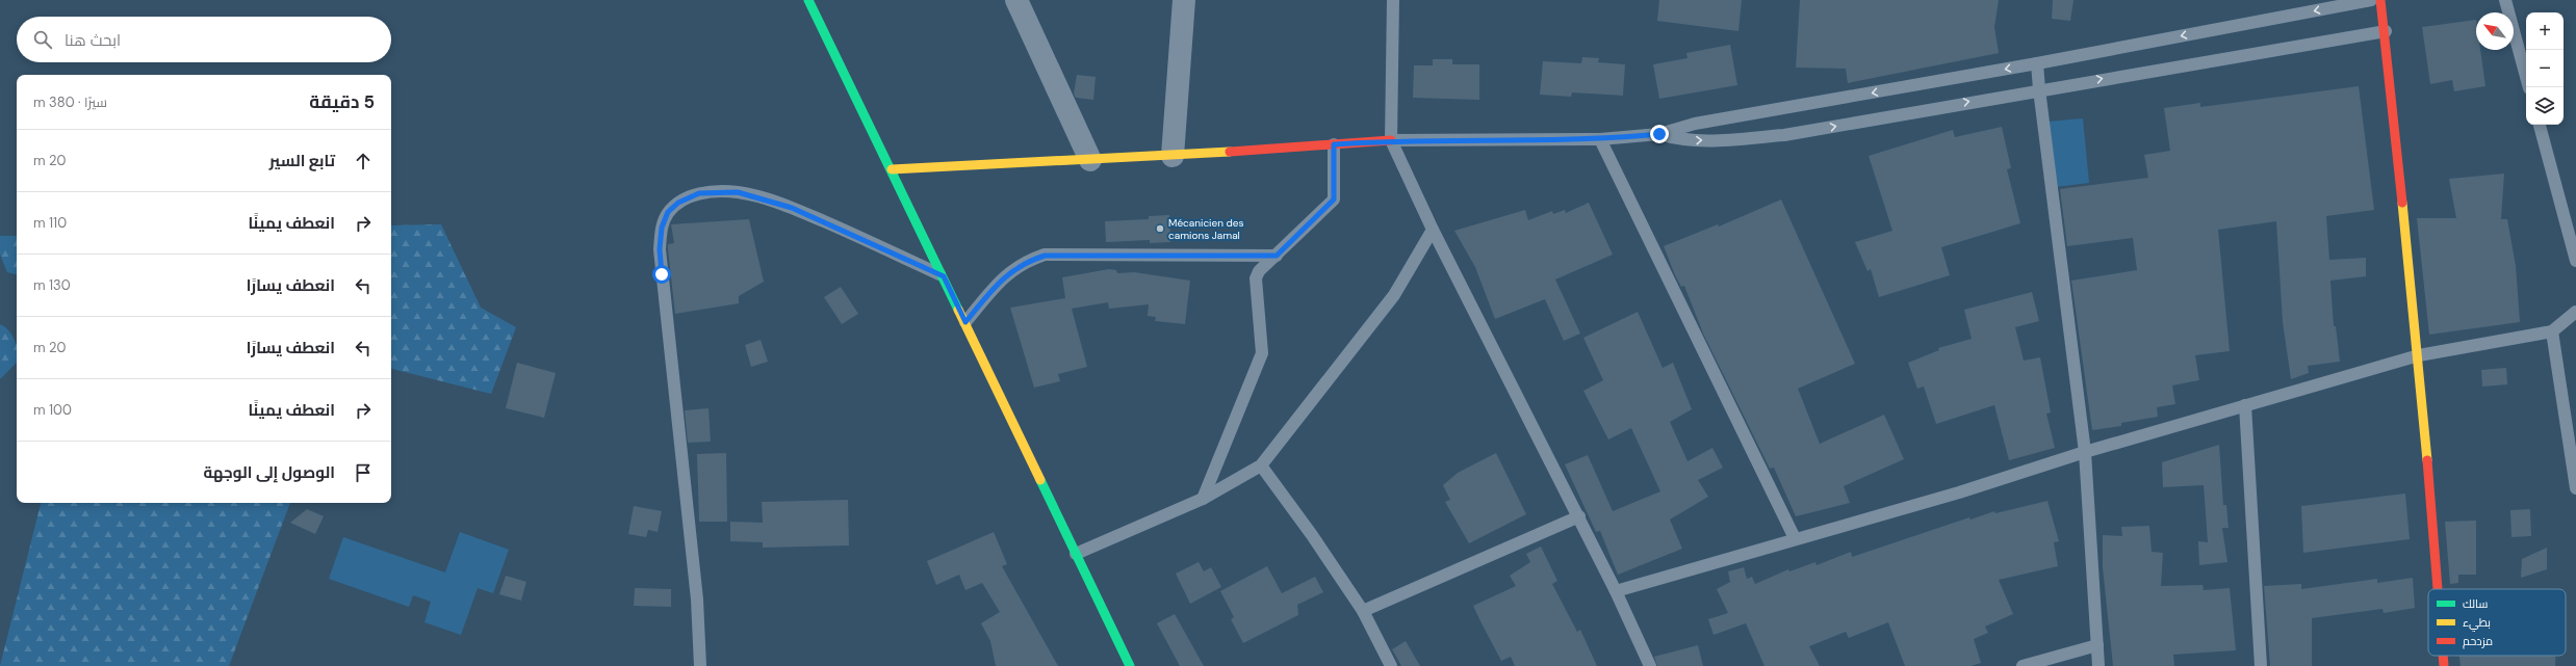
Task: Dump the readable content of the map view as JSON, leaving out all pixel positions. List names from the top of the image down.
{
  "places": ["Mécanicien des camions Jamal"],
  "legend": ["سالك", "بطيء", "مزدحم"],
  "north": "top left",
  "page": {
    "map_buttons": ["+", "−"],
    "search": "ابحث هنا",
    "heading": ["5 دقيقة", "سيرًا · 380 m"],
    "list": [
      ["تابع السير", "20 m"],
      ["انعطف يمينًا", "110 m"],
      ["انعطف يسارًا", "130 m"],
      ["انعطف يسارًا", "20 m"],
      ["انعطف يمينًا", "100 m"],
      "الوصول إلى الوجهة"
    ]
  }
}
